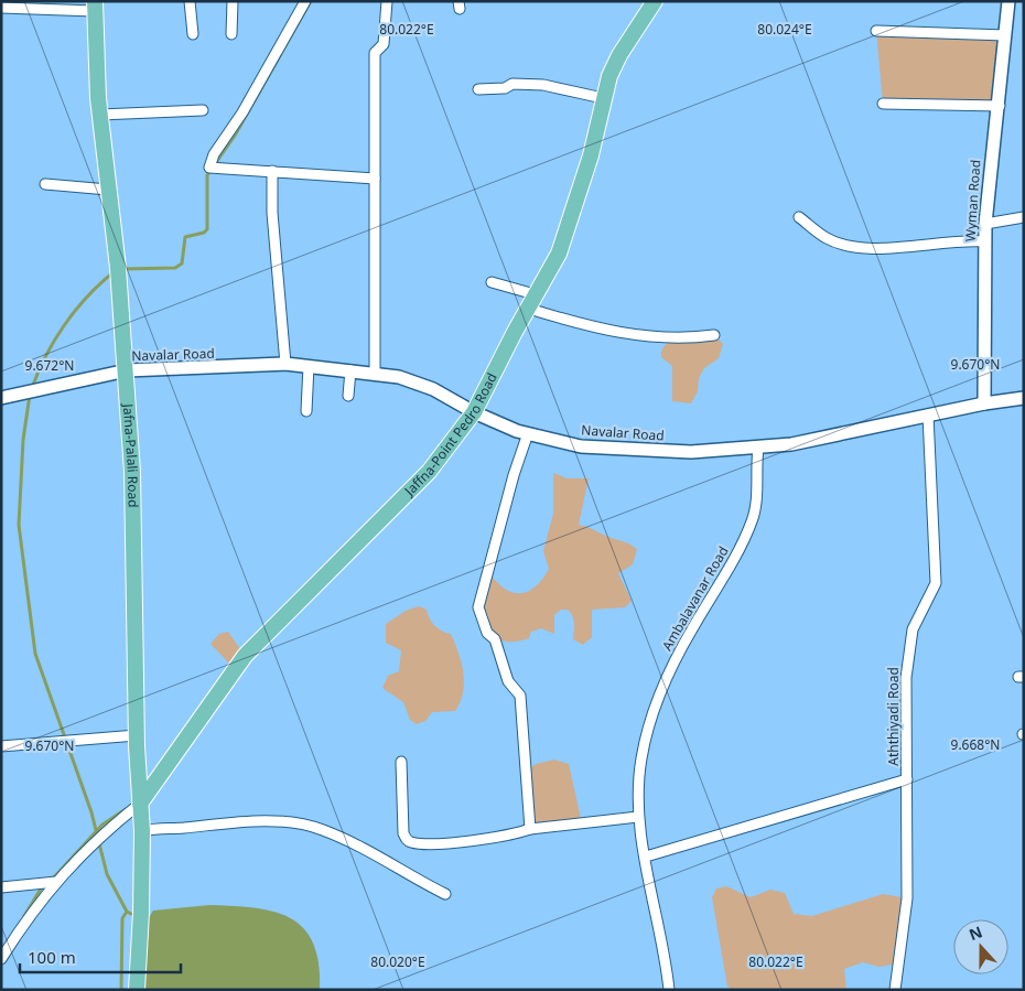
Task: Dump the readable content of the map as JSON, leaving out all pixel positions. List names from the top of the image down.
{
  "streets": {
    "main road": ["Jaffna-Point Pedro Road", "Jafna-Palali Road"],
    "street": [
      "Wyman Road",
      "Navalar Road",
      "Ambalavanar Road",
      "Aththiyadi Road"
    ]
  },
  "crossings": [
    ["Wyman Road", "Navalar Road"],
    ["Navalar Road", "Jaffna-Point Pedro Road"],
    ["Navalar Road", "Jafna-Palali Road"],
    ["Navalar Road", "Ambalavanar Road"],
    ["Navalar Road", "Aththiyadi Road"],
    ["Jaffna-Point Pedro Road", "Jafna-Palali Road"]
  ],
  "scale_bar": "100 m",
  "north": "top",
  "coordinates": [
    "80.022°E",
    "80.024°E",
    "9.670°N",
    "9.672°N",
    "9.668°N",
    "80.020°E"
  ]
}
